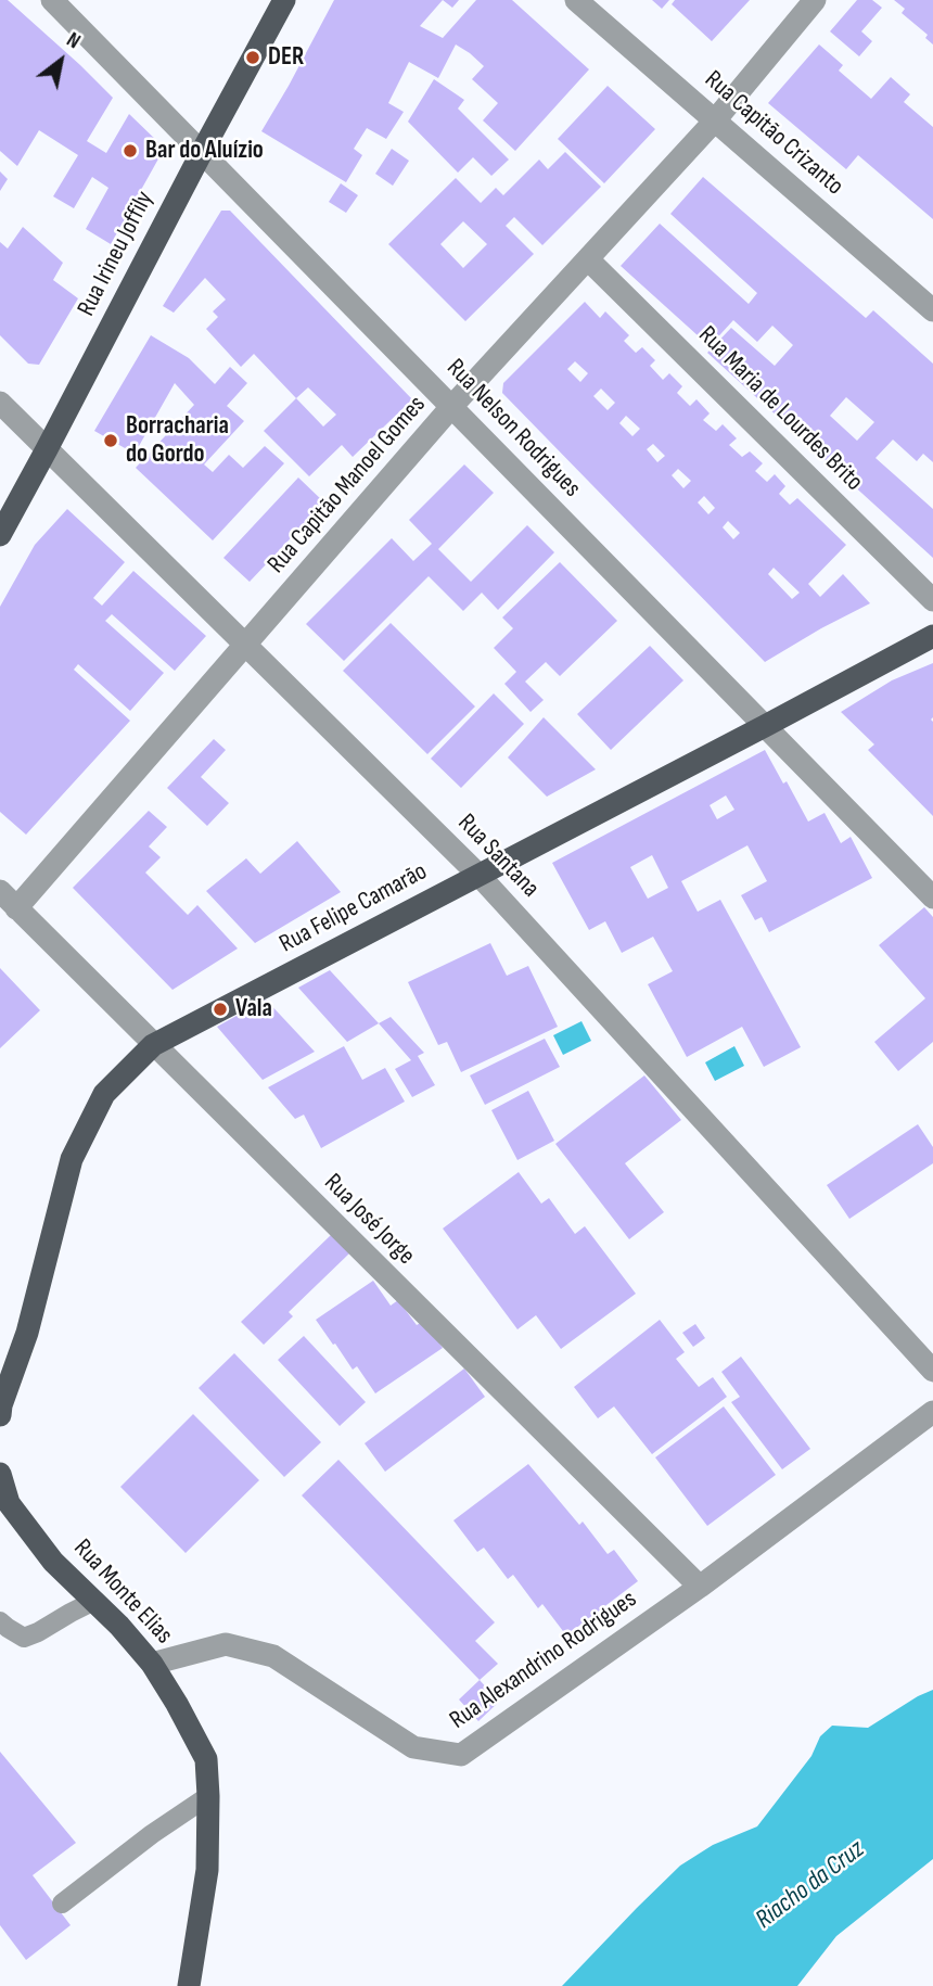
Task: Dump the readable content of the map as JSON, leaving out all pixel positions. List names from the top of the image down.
{
  "streets": {
    "main road": ["Rua Irineu Joffily", "Rua Felipe Camarão", "Rua Monte Elias"],
    "street": [
      "Rua Capitão Crizanto",
      "Rua Maria de Lourdes Brito",
      "Rua Nelson Rodrigues",
      "Rua Capitão Manoel Gomes",
      "Rua Santana",
      "Rua José Jorge",
      "Rua Alexandrino Rodrigues"
    ]
  },
  "crossings": [
    ["Rua Capitão Crizanto", "Rua Capitão Manoel Gomes"],
    ["Rua Irineu Joffily", "Rua Nelson Rodrigues"],
    ["Rua Irineu Joffily", "Rua Santana"],
    ["Rua Maria de Lourdes Brito", "Rua Capitão Manoel Gomes"],
    ["Rua Nelson Rodrigues", "Rua Capitão Manoel Gomes"],
    ["Rua Nelson Rodrigues", "Rua Felipe Camarão"],
    ["Rua Capitão Manoel Gomes", "Rua Santana"],
    ["Rua Capitão Manoel Gomes", "Rua José Jorge"],
    ["Rua Santana", "Rua Felipe Camarão"],
    ["Rua Felipe Camarão", "Rua José Jorge"],
    ["Rua José Jorge", "Rua Alexandrino Rodrigues"],
    ["Rua Monte Elias", "Rua Alexandrino Rodrigues"]
  ],
  "water": ["Riacho da Cruz"],
  "places": [
    "DER",
    "Bar do Aluízio",
    "Borracharia do Gordo",
    "Vala"
  ],
  "north": "top right"
}
